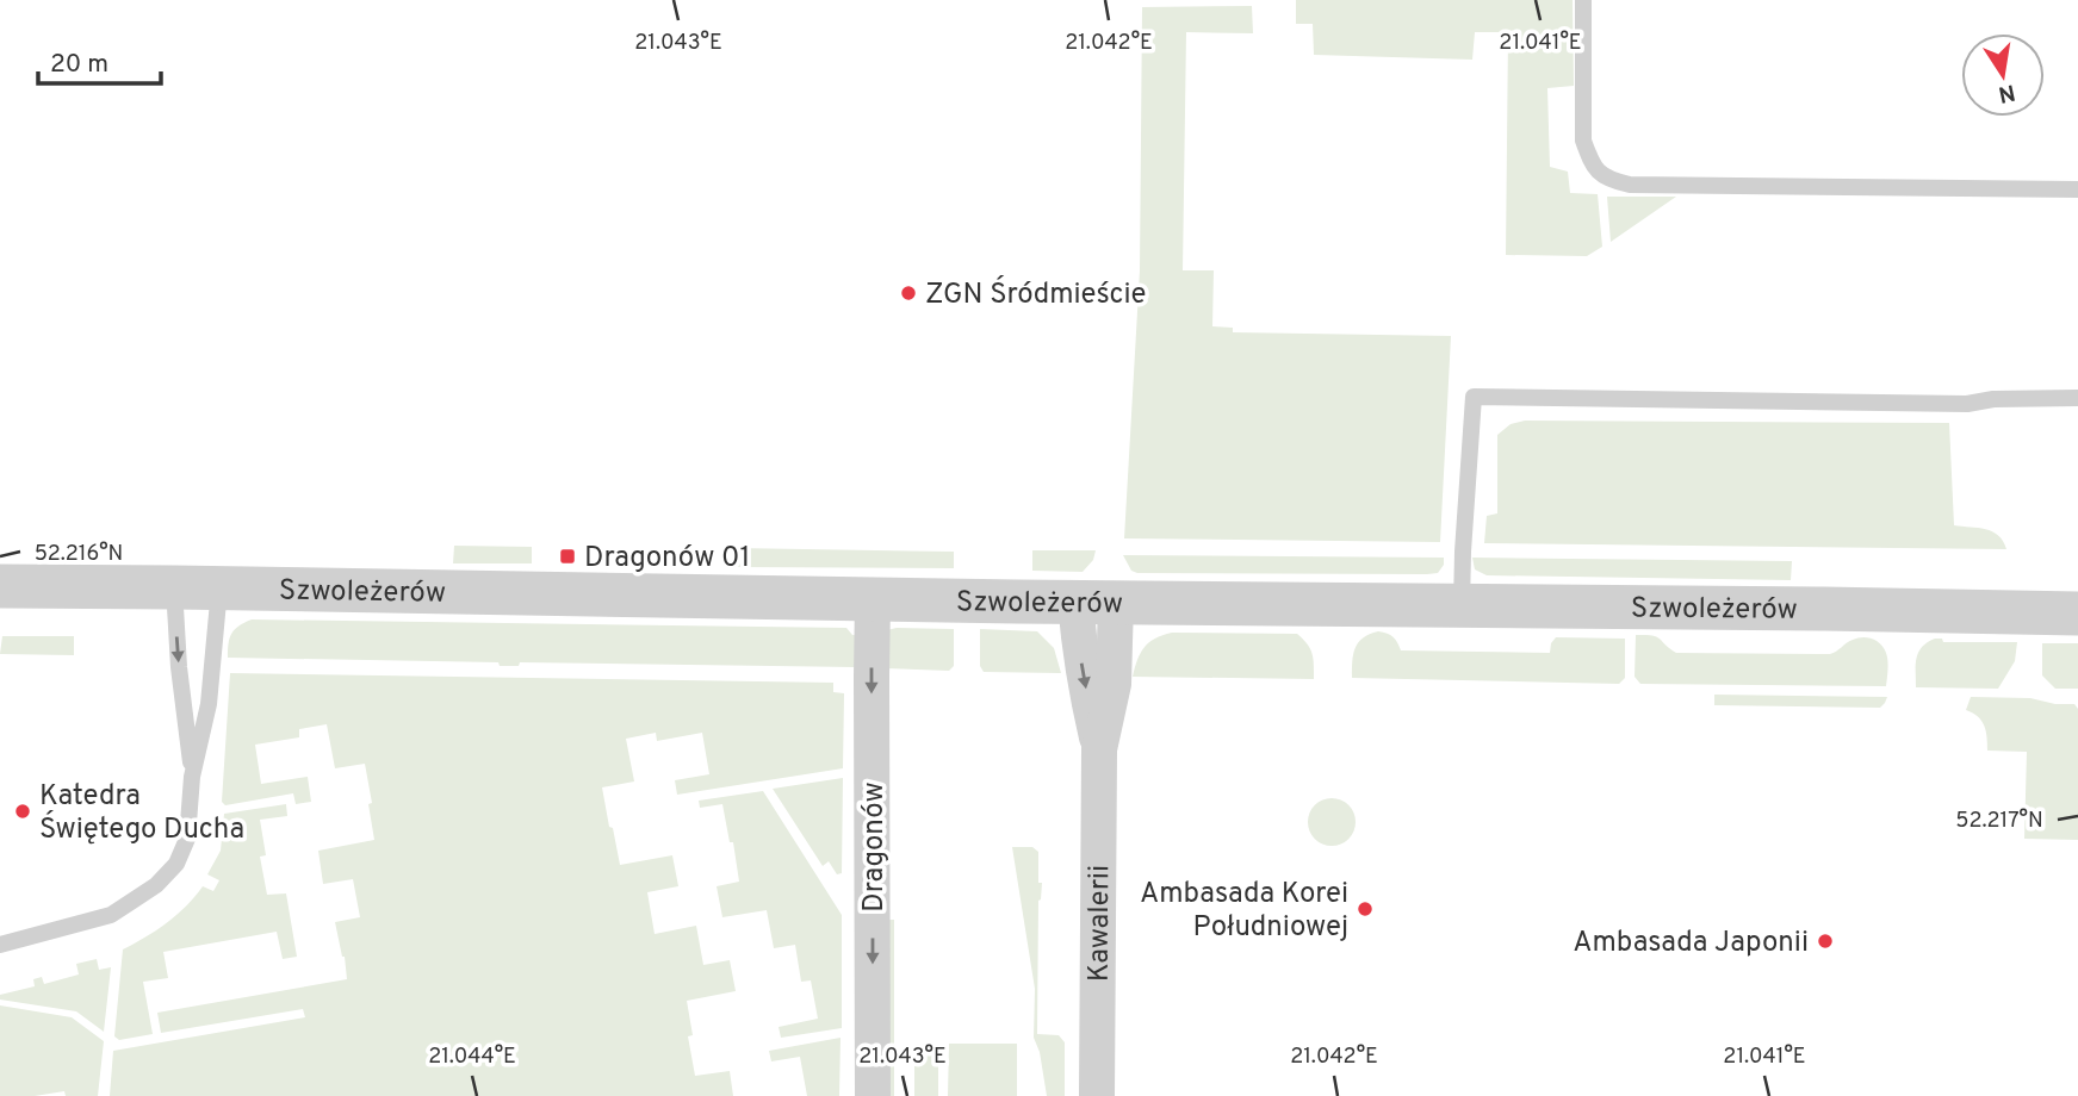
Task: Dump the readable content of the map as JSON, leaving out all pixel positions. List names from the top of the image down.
{
  "streets": {
    "street": ["Szwoleżerów", "Dragonów", "Kawalerii"]
  },
  "crossings": [
    ["Szwoleżerów", "Dragonów"],
    ["Szwoleżerów", "Kawalerii"]
  ],
  "one_way": ["Dragonów"],
  "places": {
    "other": [
      "ZGN Śródmieście",
      "Katedra Świętego Ducha",
      "Ambasada Korei Południowej",
      "Ambasada Japonii"
    ],
    "transit": ["Dragonów 01"]
  },
  "scale_bar": "20 m",
  "north": "bottom",
  "coordinates": [
    "21.043°E",
    "21.042°E",
    "21.041°E",
    "52.216°N",
    "52.217°N",
    "21.044°E"
  ]
}
